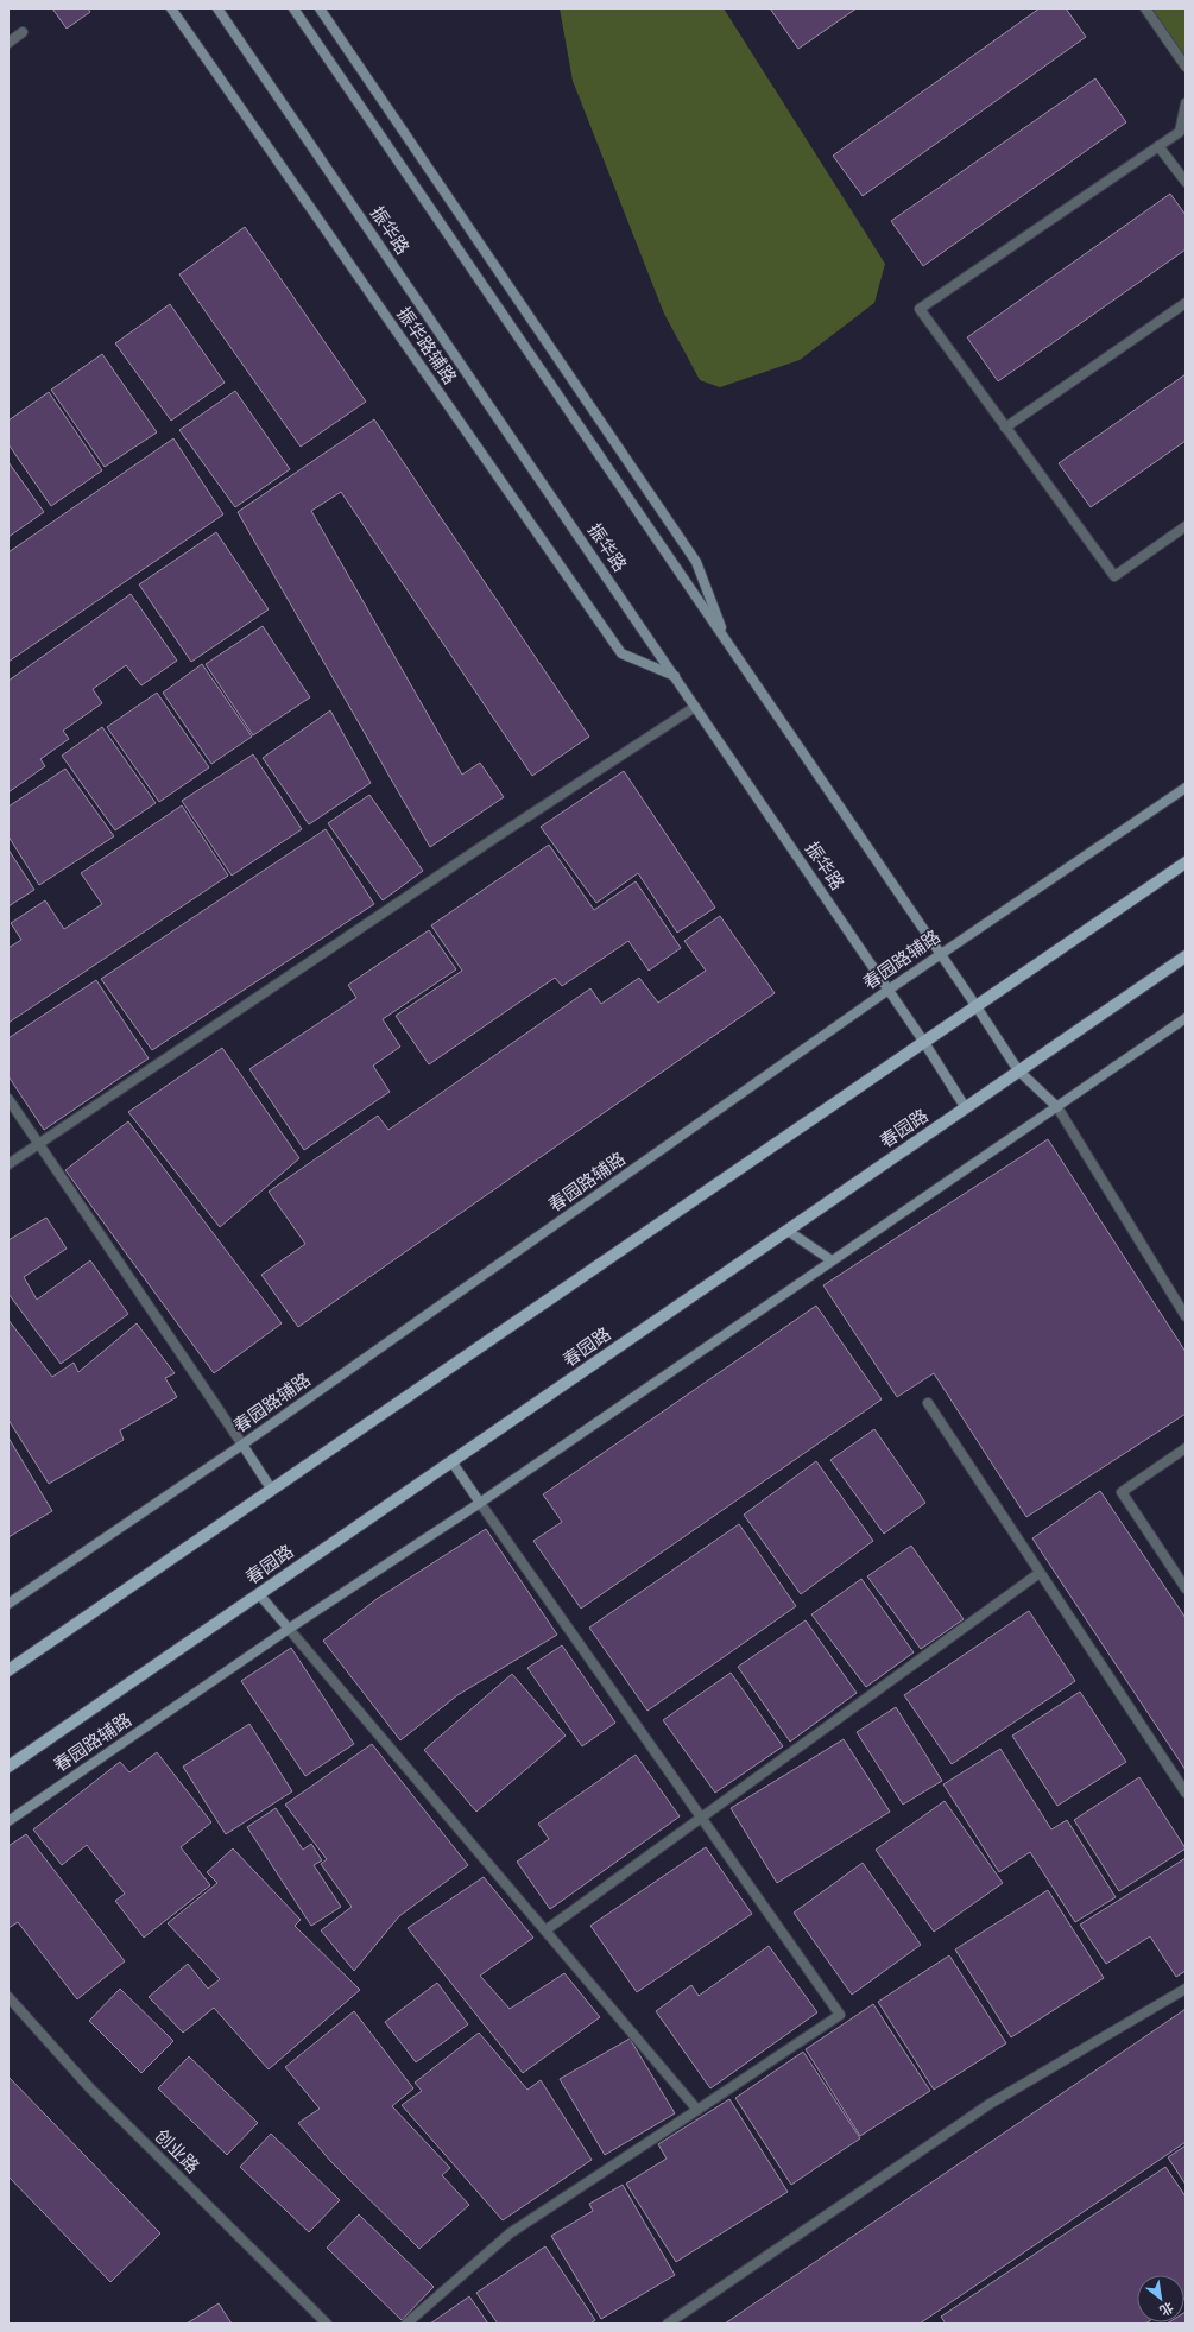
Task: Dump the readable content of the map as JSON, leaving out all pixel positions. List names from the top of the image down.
{
  "streets": {
    "main road": ["春园路"],
    "street": [
      "振华路",
      "振华路辅路",
      "春园路辅路",
      "创业路"
    ]
  },
  "crossings": [
    ["振华路", "振华路辅路"],
    ["振华路", "春园路辅路"],
    ["振华路", "春园路"]
  ],
  "north": "bottom right"
}
